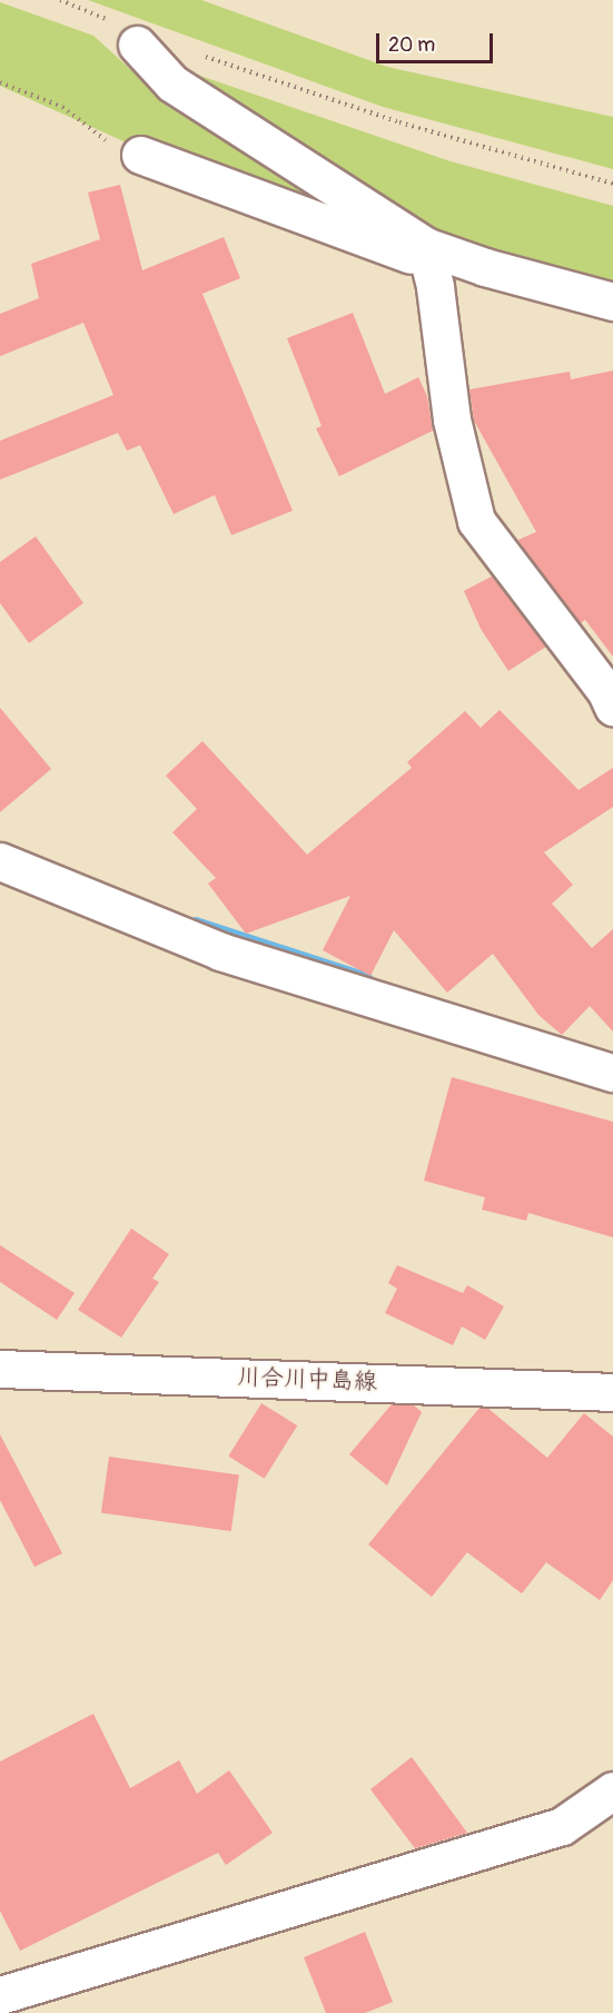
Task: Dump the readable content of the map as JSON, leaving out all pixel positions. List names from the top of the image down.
{
  "streets": {
    "street": ["川合川中島線"]
  },
  "scale_bar": "20 m"
}
